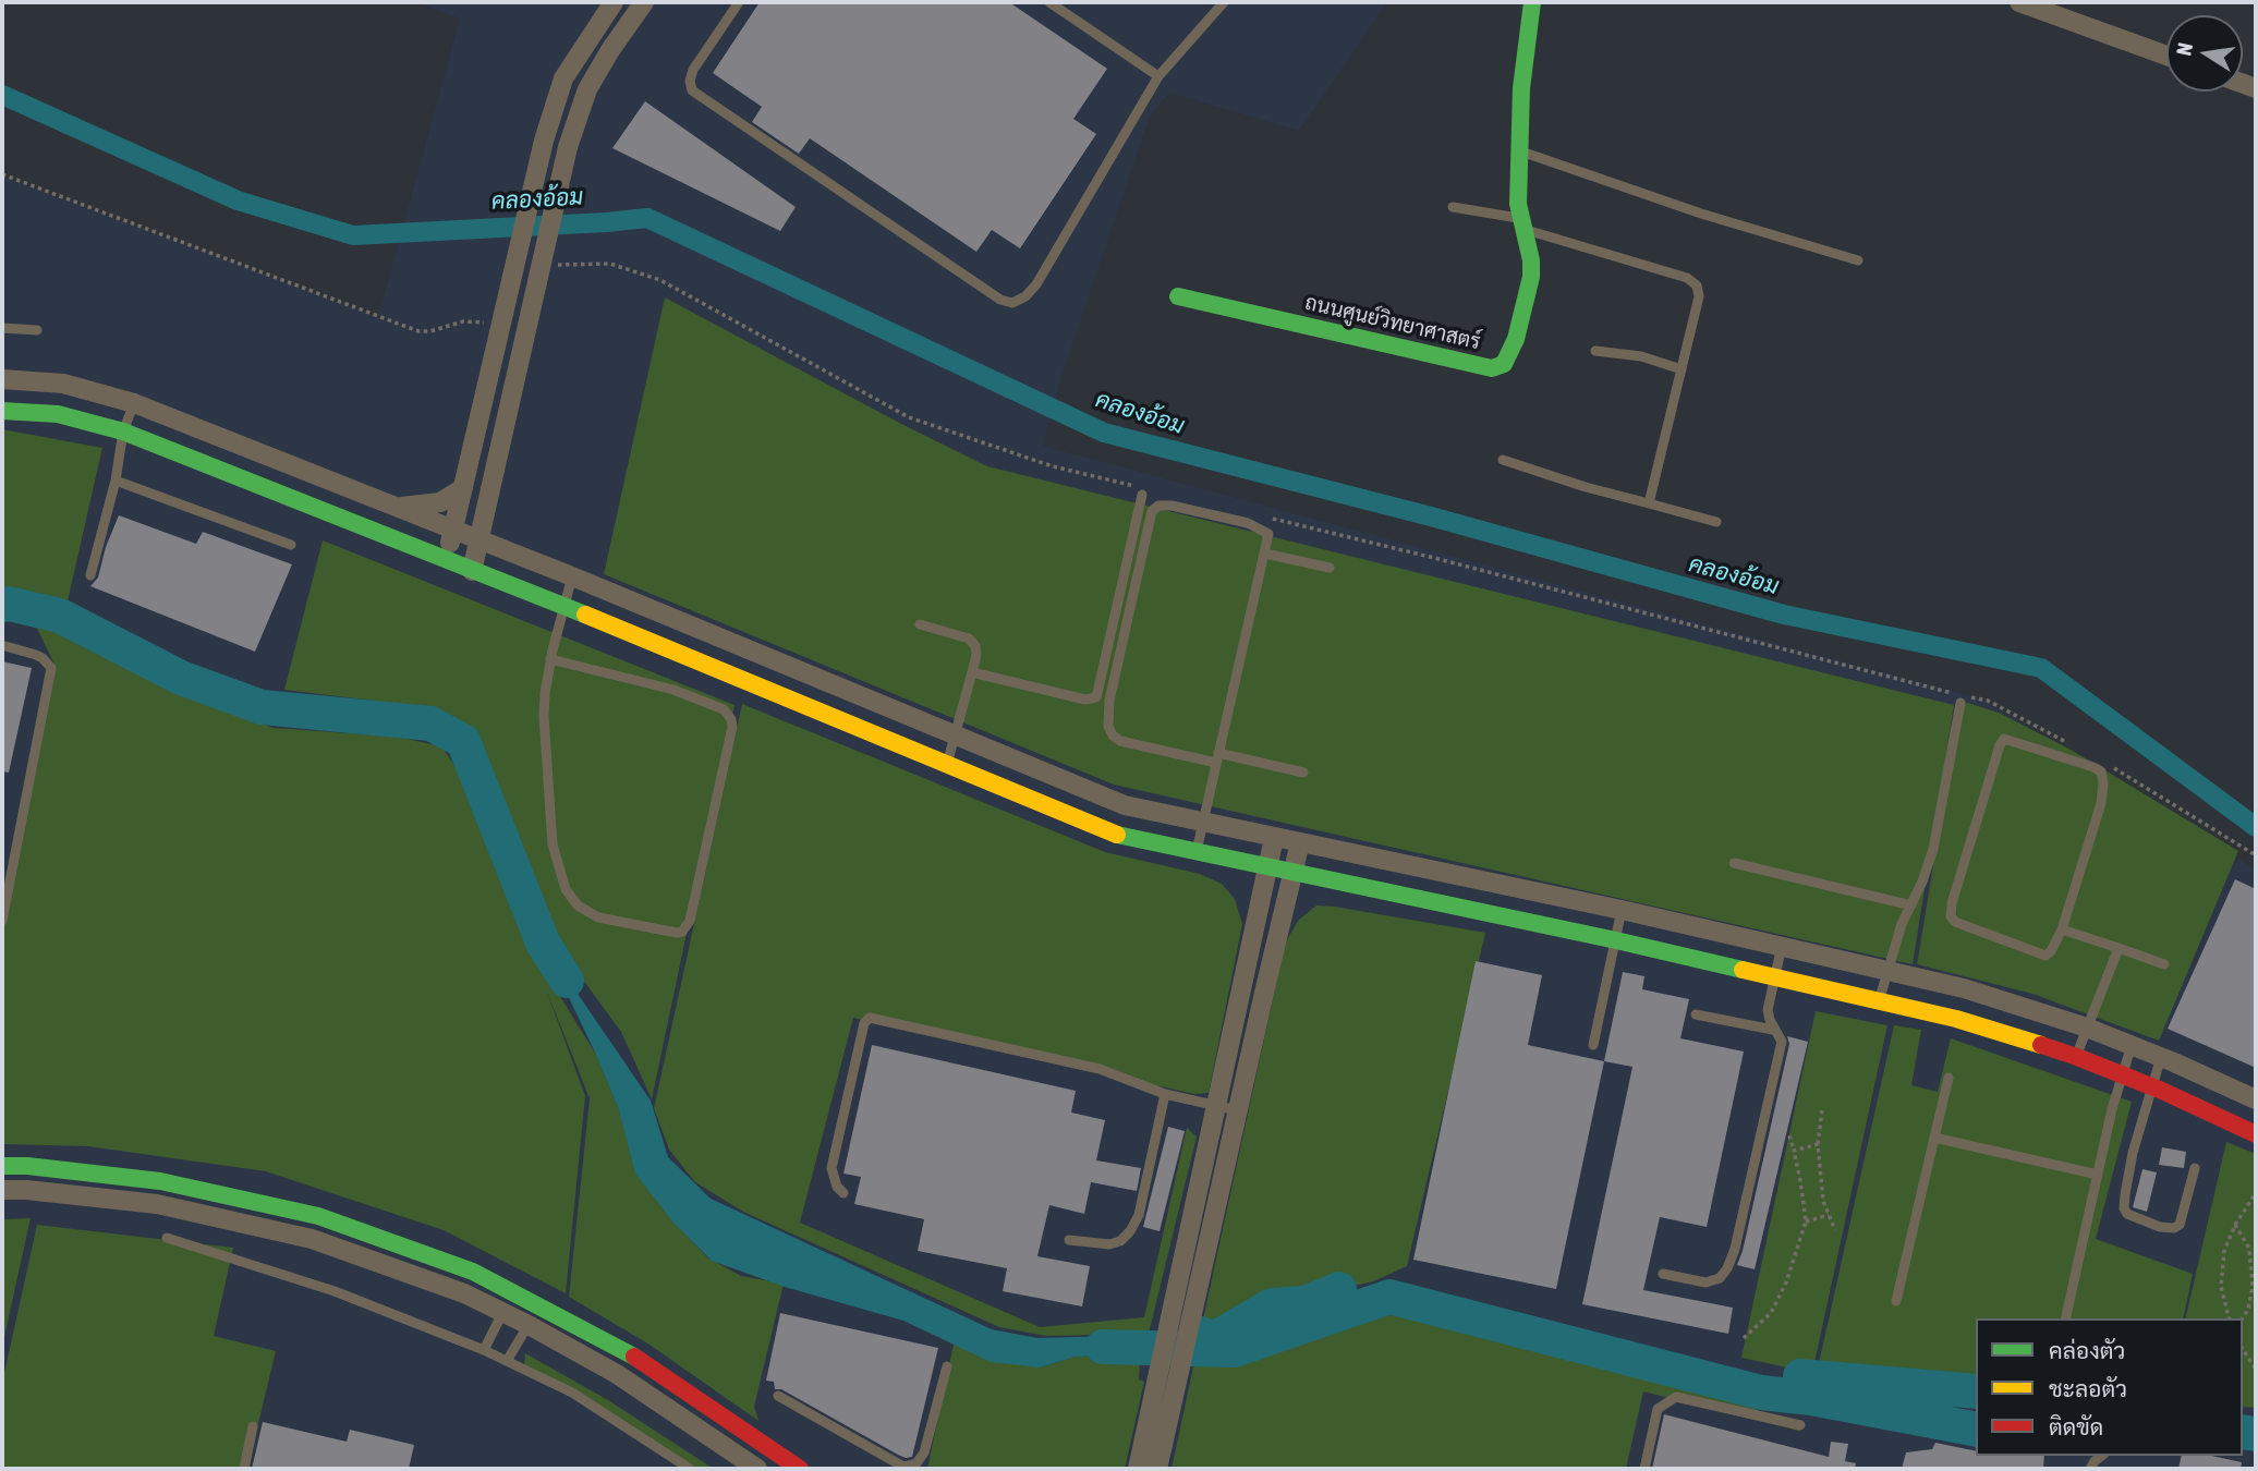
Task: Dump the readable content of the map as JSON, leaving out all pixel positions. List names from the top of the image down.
{
  "streets": {
    "street": ["ถนนศูนย์วิทยาศาสตร์"]
  },
  "water": ["คลองอ้อม"],
  "legend": ["คล่องตัว", "ชะลอตัว", "ติดขัด"],
  "north": "left"
}
